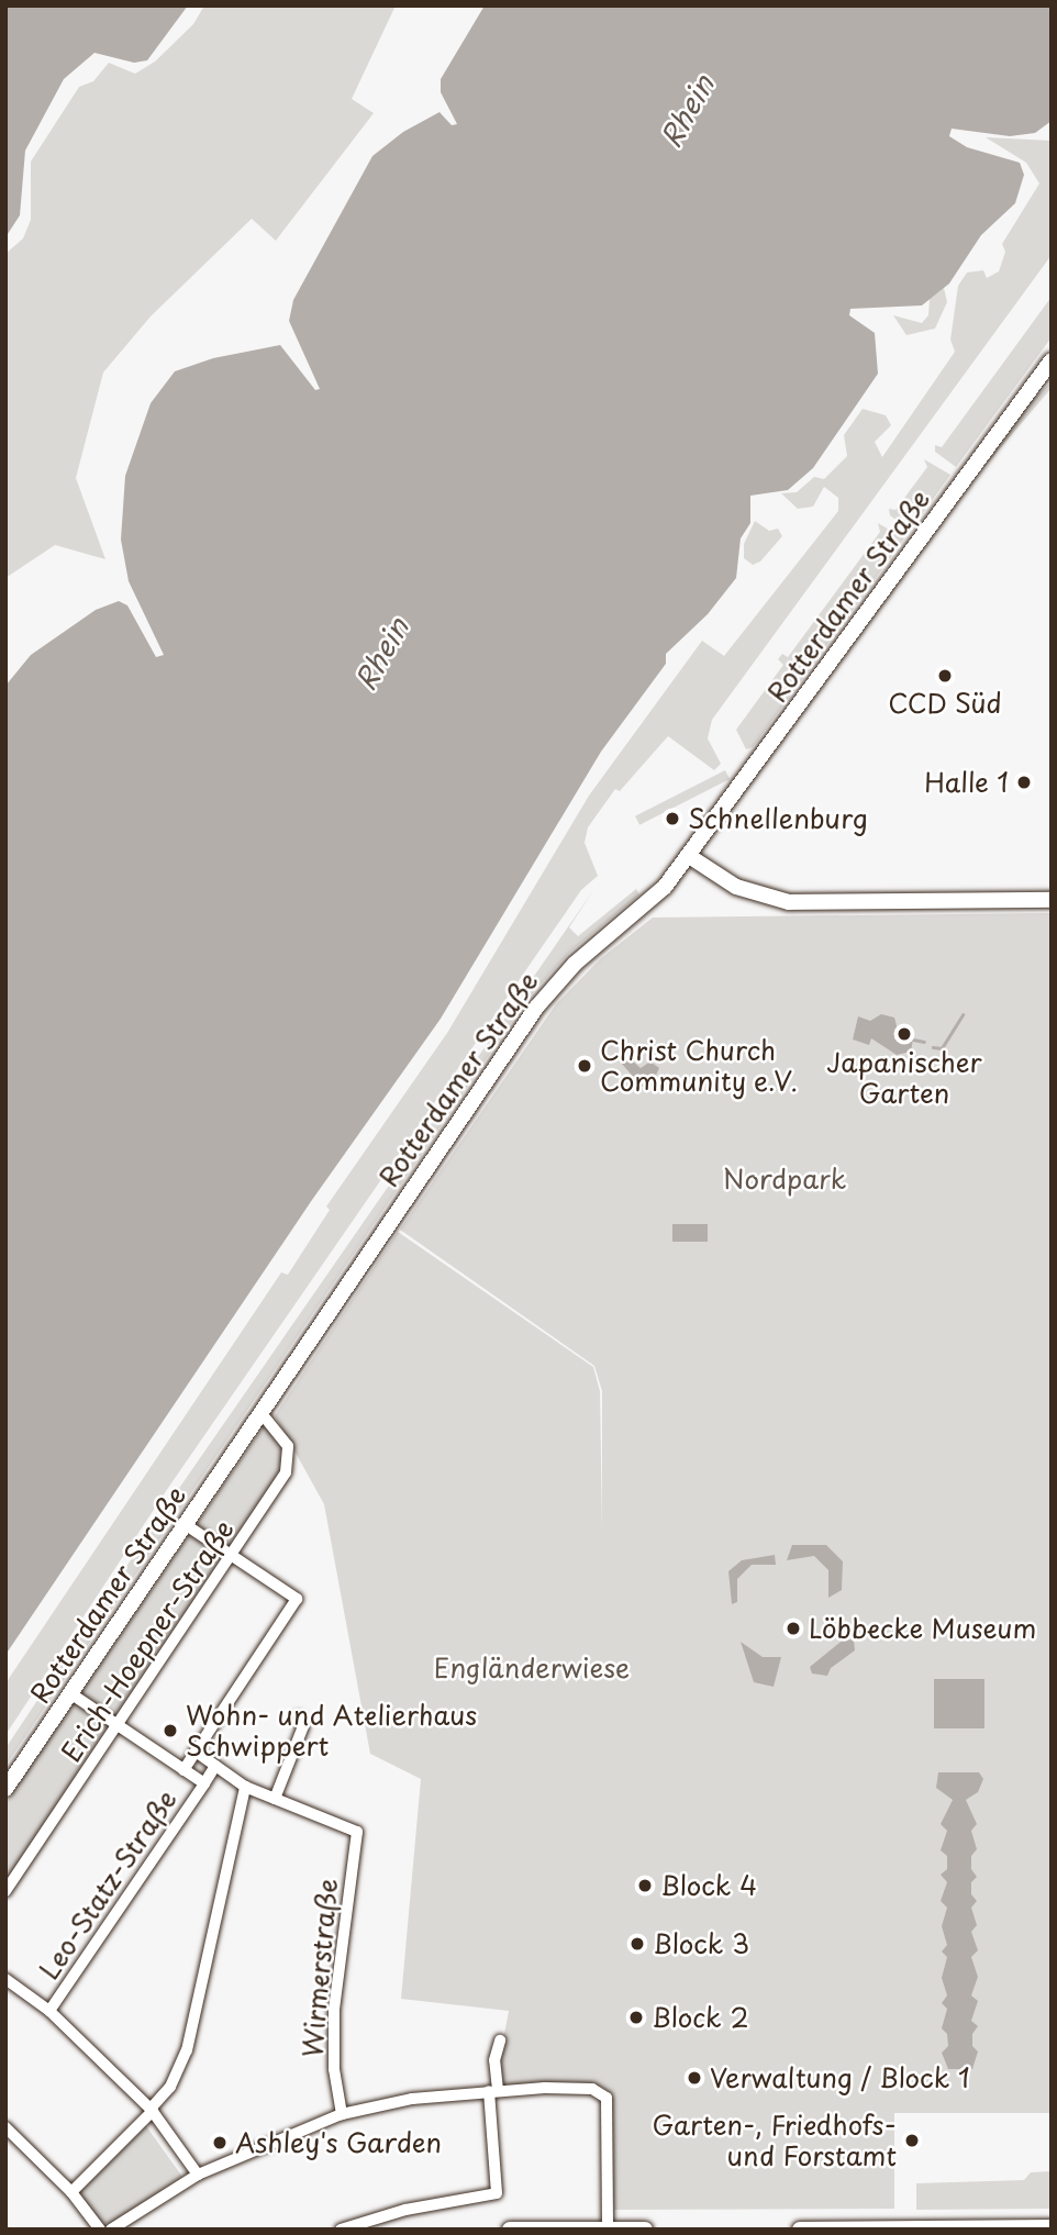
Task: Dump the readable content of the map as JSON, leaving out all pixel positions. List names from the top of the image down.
{
  "streets": {
    "street": [
      "Rotterdamer Straße",
      "Erich-Hoepner-Straße",
      "Leo-Statz-Straße",
      "Wirmerstraße"
    ]
  },
  "crossings": [
    ["Rotterdamer Straße", "Erich-Hoepner-Straße"]
  ],
  "water": ["Rhein"],
  "parks": ["Nordpark", "Engländerwiese"],
  "places": [
    "CCD Süd",
    "Halle 1",
    "Schnellenburg",
    "Japanischer Garten",
    "Christ Church Community e.V.",
    "Löbbecke Museum",
    "Wohn- und Atelierhaus Schwippert",
    "Block 4",
    "Block 3",
    "Block 2",
    "Verwaltung / Block 1",
    "Garten-, Friedhofs- und Forstamt",
    "Ashley's Garden"
  ]
}
